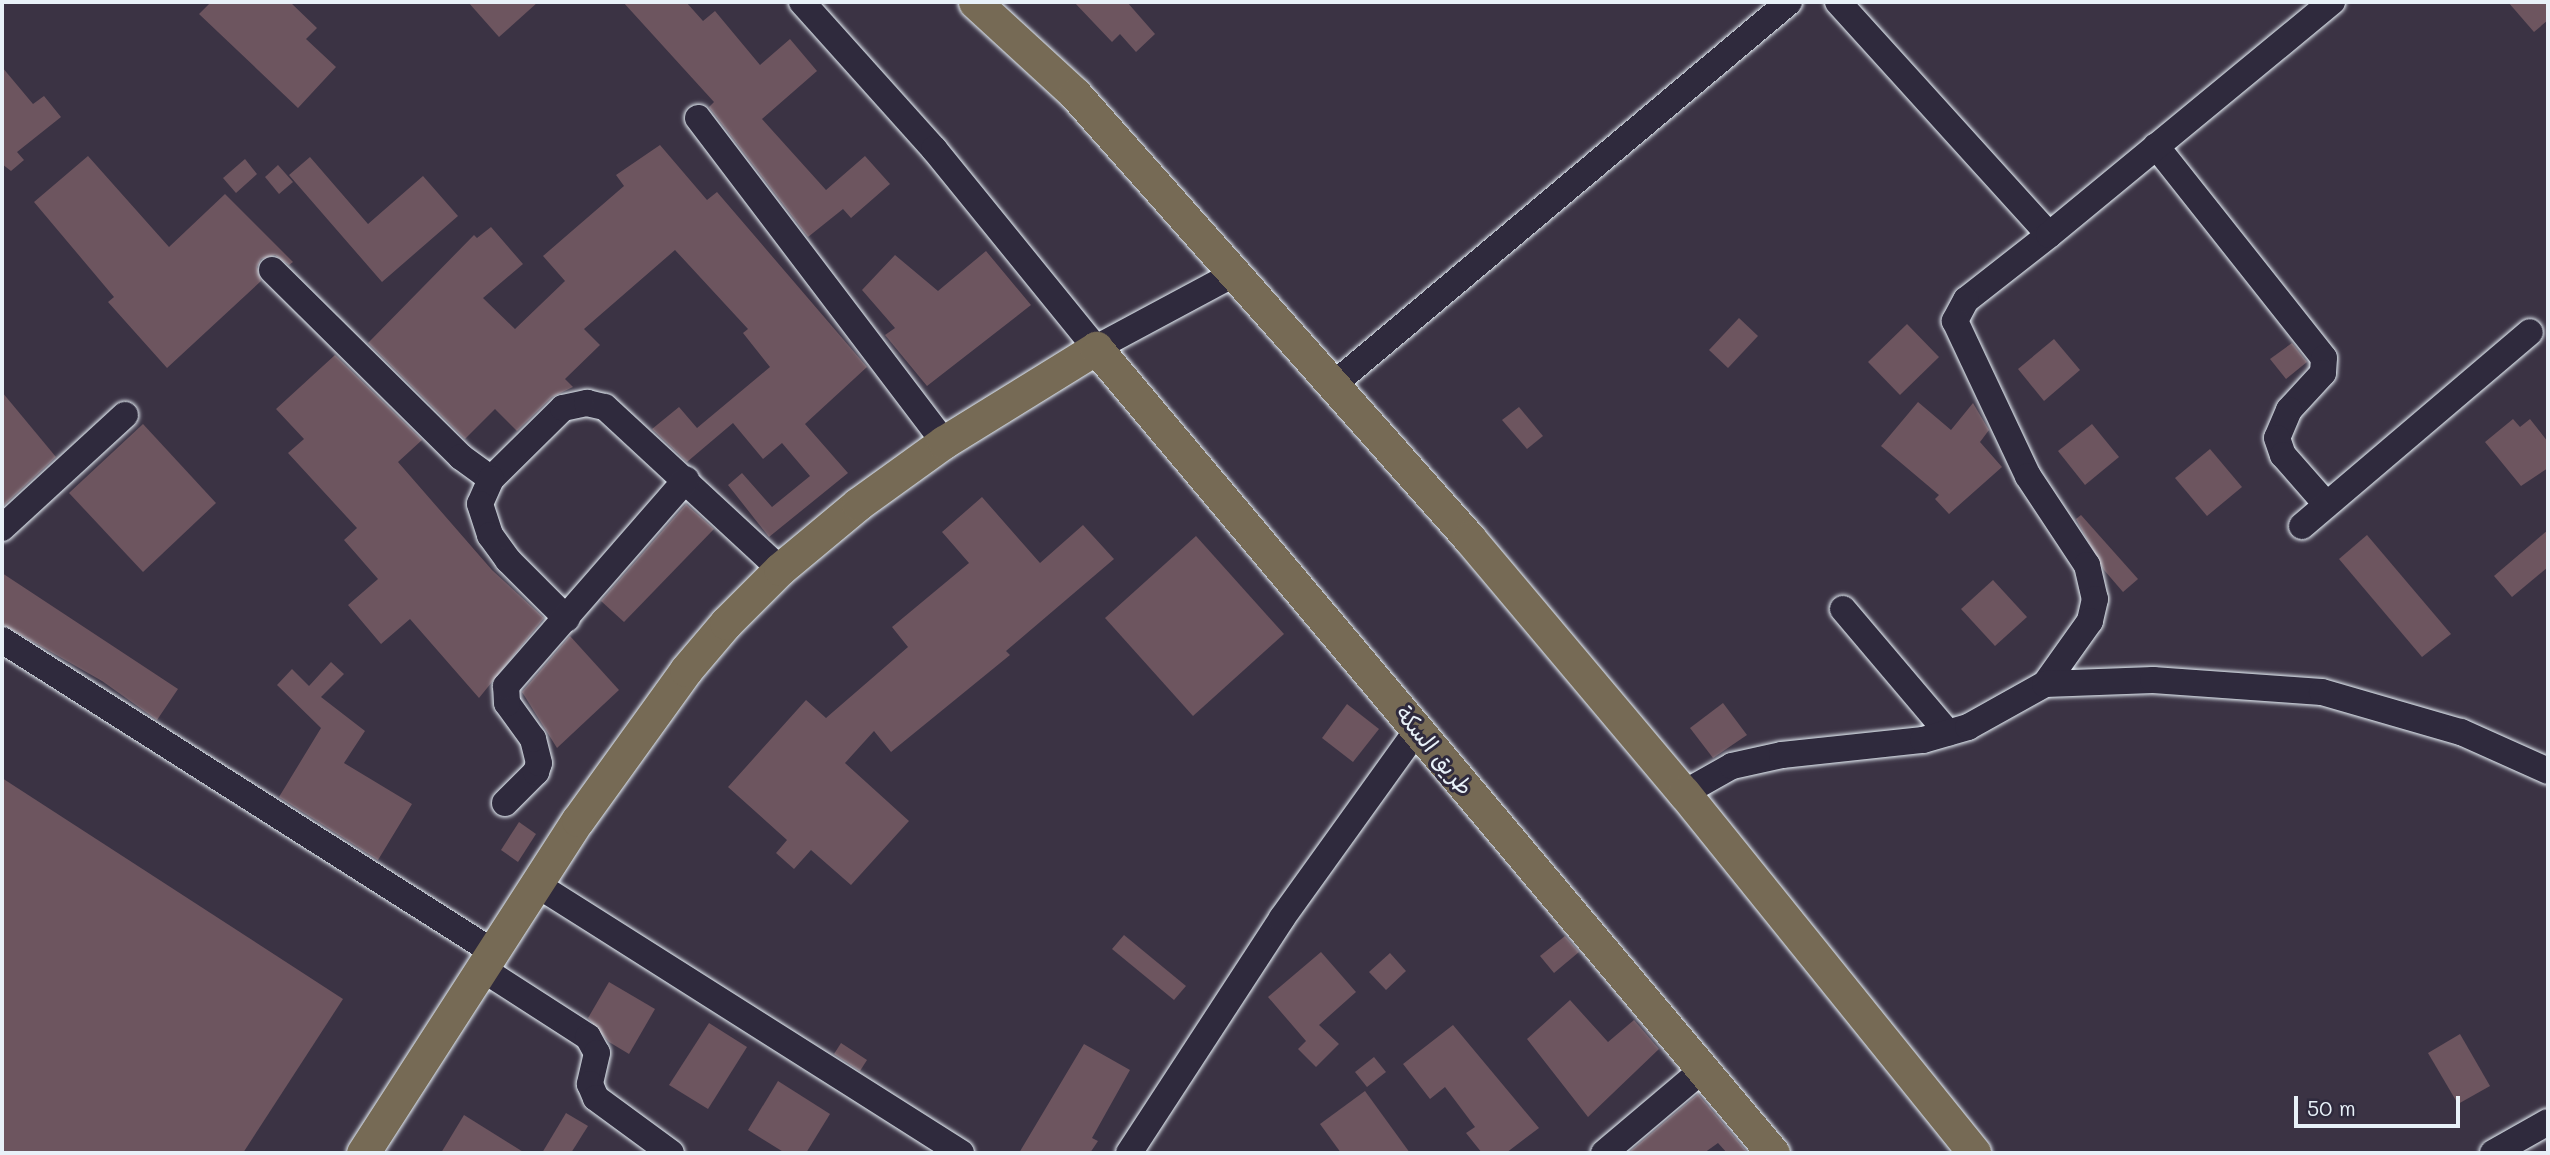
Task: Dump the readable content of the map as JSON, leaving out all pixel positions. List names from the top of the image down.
{
  "streets": {
    "main road": ["طريق السكة"]
  },
  "scale_bar": "50 m"
}
